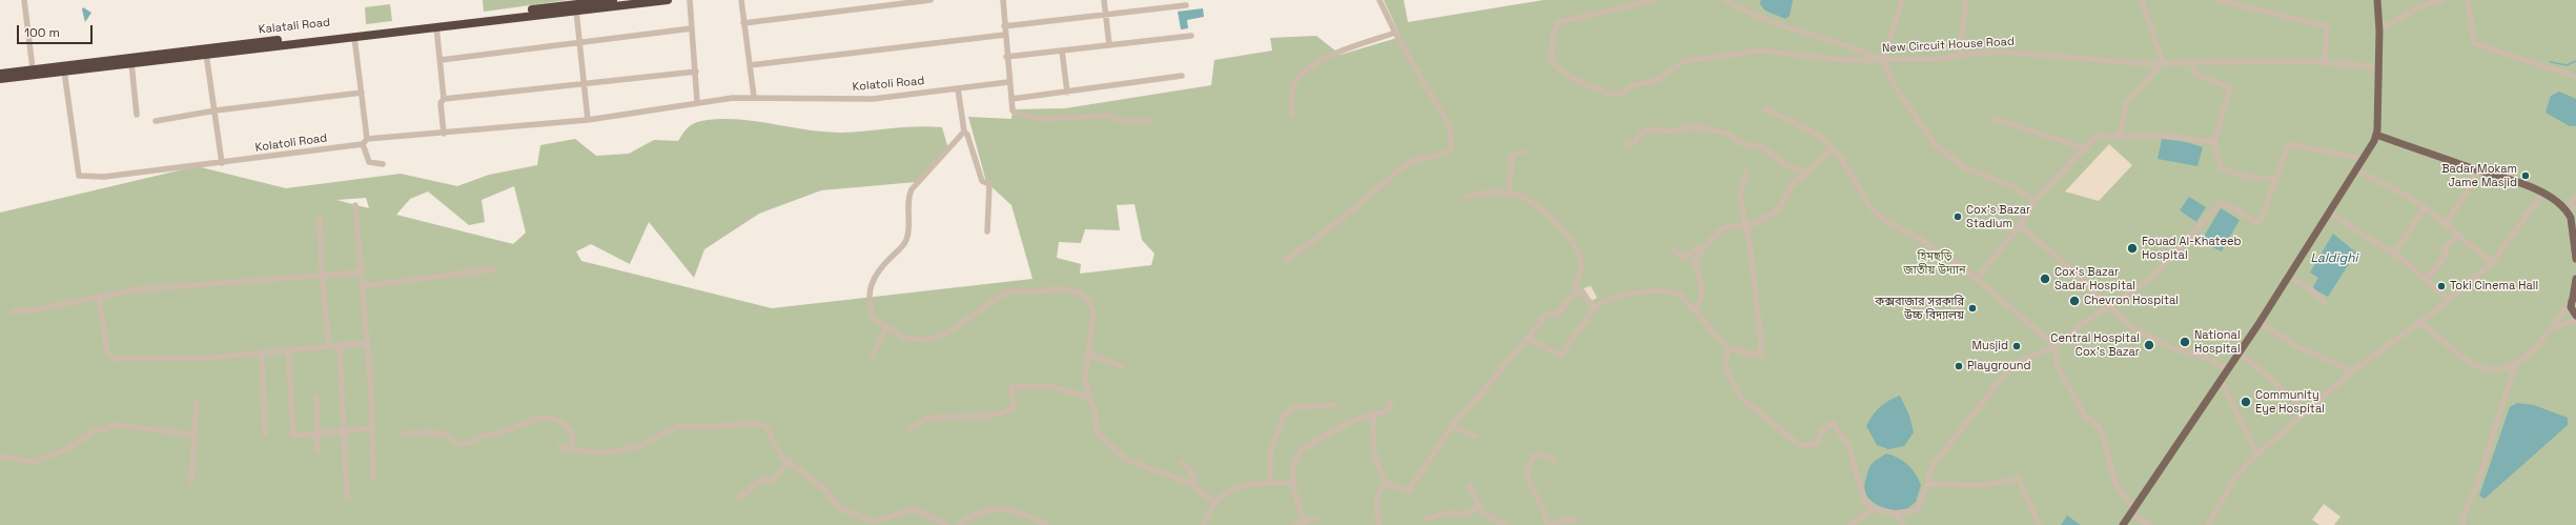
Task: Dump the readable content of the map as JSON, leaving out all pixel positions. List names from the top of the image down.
{
  "streets": {
    "highway": ["Kalatali Road"],
    "street": ["New Circuit House Road", "Kolatoli Road"]
  },
  "water": ["Laldighi"],
  "parks": ["হিমছড়ি জাতীয় উদ্যান"],
  "places": [
    "Badar Mokam Jame Masjid",
    "Cox's Bazar Stadium",
    "Fouad Al-Khateeb Hospital",
    "Cox's Bazar Sadar Hospital",
    "Toki Cinema Hall",
    "Chevron Hospital",
    "কক্সবাজার সরকারি উচ্চ বিদ্যালয়",
    "National Hospital",
    "Central Hospital Cox's Bazar",
    "Musjid",
    "Playground",
    "Community Eye Hospital"
  ],
  "scale_bar": "100 m"
}
